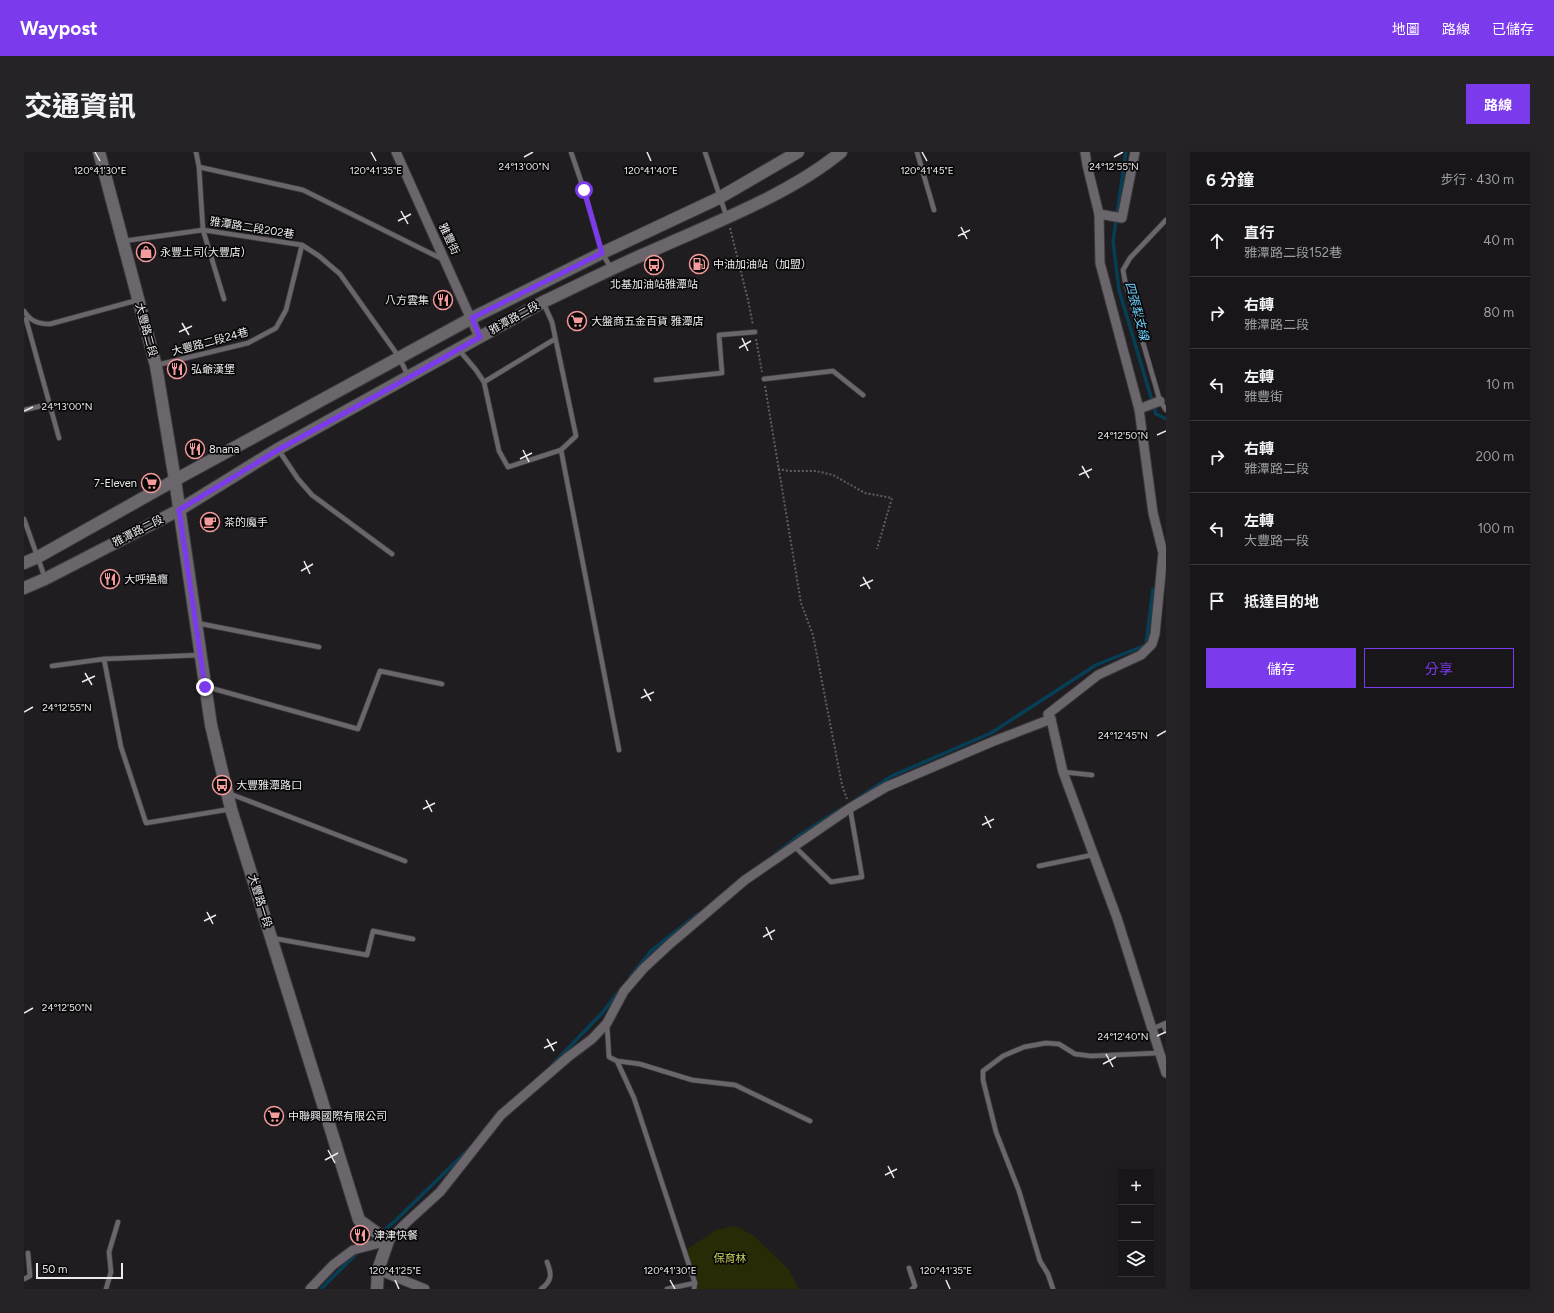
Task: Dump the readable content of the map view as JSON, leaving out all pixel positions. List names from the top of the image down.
{
  "streets": {
    "street": [
      "雅豐街",
      "雅潭路二段",
      "大豐路二段",
      "大豐路一段"
    ],
    "lane": ["雅潭路二段202巷", "大豐路二段24巷"]
  },
  "crossings": [
    ["雅潭路二段202巷", "雅潭路二段"],
    ["雅潭路二段202巷", "大豐路二段"],
    ["雅潭路二段202巷", "大豐路二段24巷"],
    ["雅豐街", "雅潭路二段"],
    ["雅潭路二段", "大豐路二段"],
    ["雅潭路二段", "大豐路一段"],
    ["大豐路二段", "大豐路二段24巷"],
    ["大豐路二段", "大豐路一段"]
  ],
  "water": ["四張犁支線"],
  "parks": ["保育林"],
  "places": {
    "shop": ["永豐土司(大豐店)"],
    "fuel station": ["中油加油站（加盟）"],
    "bus stop": ["北基加油站雅潭站", "大豐雅潭路口"],
    "restaurant": [
      "八方雲集",
      "弘爺漢堡",
      "8nana",
      "大呼過癮",
      "津津快餐"
    ],
    "supermarket": ["大盤商五金百貨 雅潭店", "7-Eleven", "中聯興國際有限公司"],
    "cafe": ["茶的魔手"]
  },
  "scale_bar": "50 m",
  "page": {
    "header": "Waypost",
    "nav": ["地圖", "路線", "已儲存"],
    "title": "交通資訊",
    "buttons": [
      "路線",
      ["儲存", "分享"]
    ],
    "heading": ["6 分鐘", "步行 · 430 m"],
    "list": [
      ["直行", "雅潭路二段152巷", "40 m"],
      ["右轉", "雅潭路二段", "80 m"],
      ["左轉", "雅豐街", "10 m"],
      ["右轉", "雅潭路二段", "200 m"],
      ["左轉", "大豐路一段", "100 m"],
      "抵達目的地"
    ],
    "map_buttons": ["+", "−"],
    "scale": "50 m"
  },
  "coordinates": [
    "24°12'55\"N",
    "24°13'00\"N",
    "120°41'30\"E",
    "120°41'35\"E",
    "120°41'40\"E",
    "120°41'45\"E",
    "24°12'50\"N",
    "24°12'45\"N",
    "24°12'40\"N",
    "120°41'25\"E"
  ]
}
